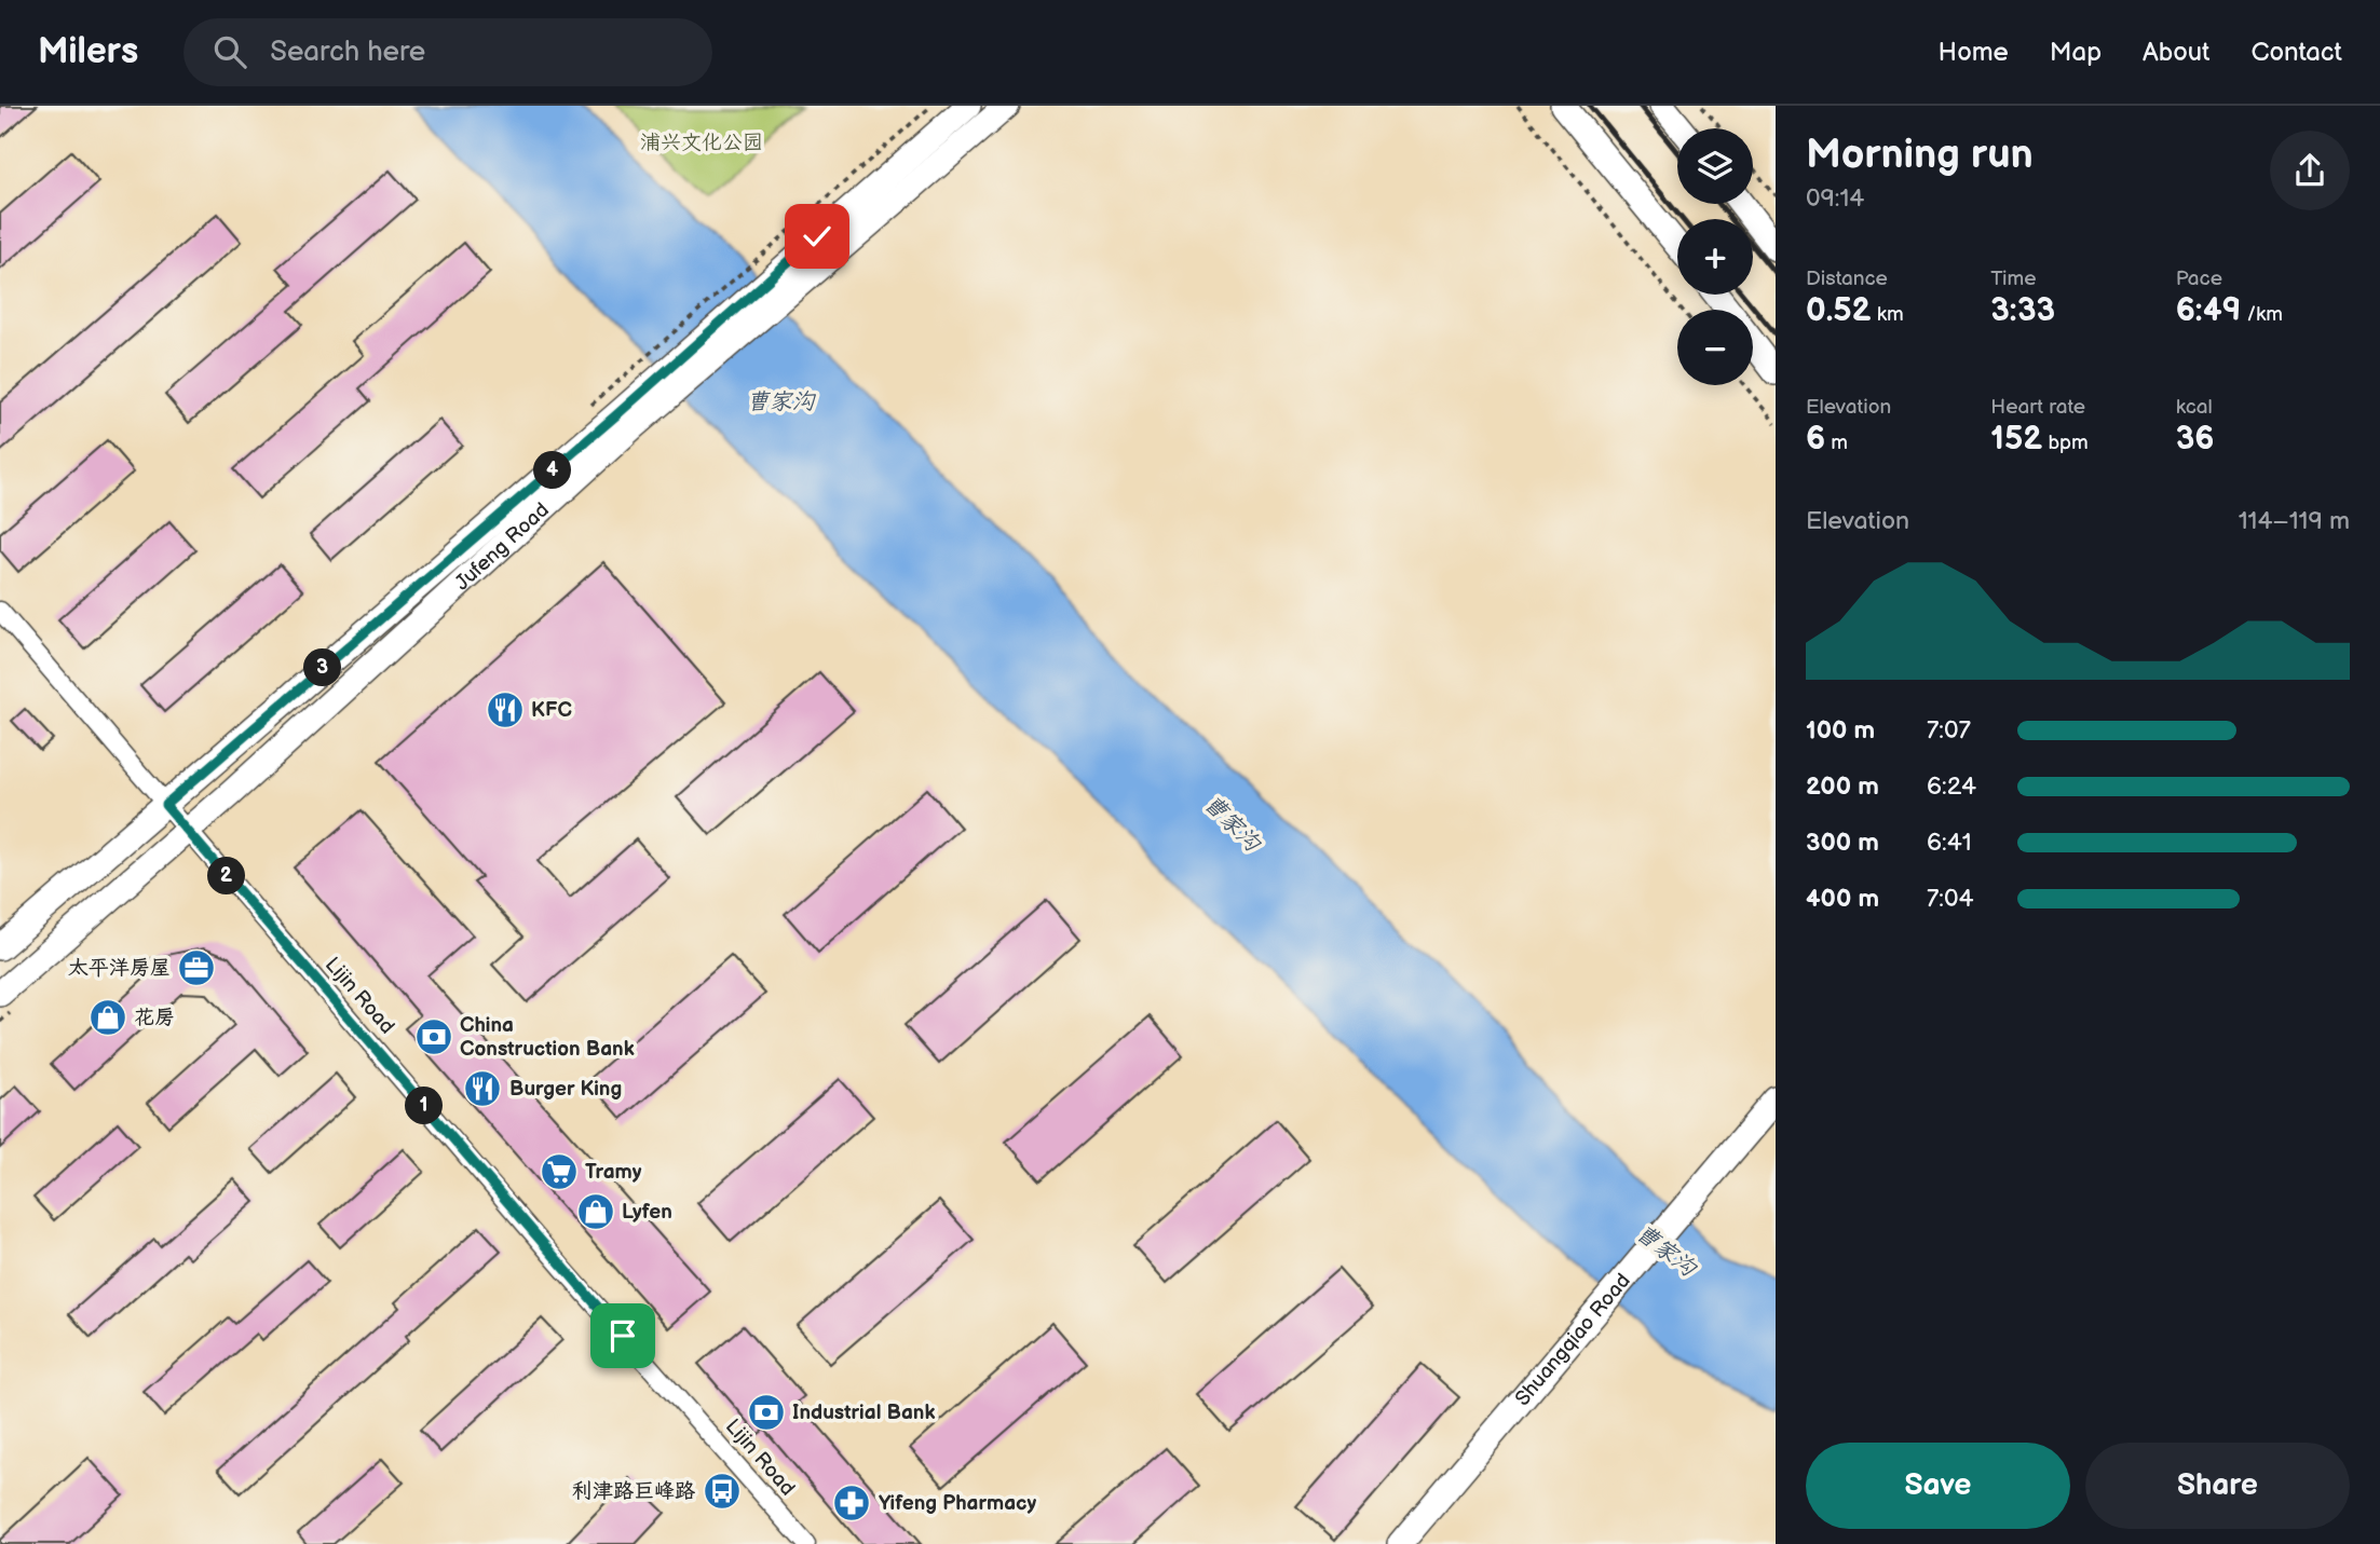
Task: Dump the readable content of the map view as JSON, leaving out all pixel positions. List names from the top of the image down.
{
  "streets": {
    "main road": ["Jufeng Road", "Shuangqiao Road"],
    "street": ["Lijin Road"]
  },
  "crossings": [
    ["Jufeng Road", "Lijin Road"]
  ],
  "water": ["曹家沟"],
  "parks": ["浦兴文化公园"],
  "places": {
    "restaurant": ["KFC", "Burger King"],
    "office": ["太平洋房屋"],
    "shop": ["花房", "Lyfen"],
    "bank": ["China Construction Bank", "Industrial Bank"],
    "supermarket": ["Tramy"],
    "bus stop": ["利津路巨峰路"],
    "pharmacy": ["Yifeng Pharmacy"]
  },
  "page": {
    "header": "Milers",
    "search": "Search here",
    "nav": [
      "Home",
      "Map",
      "About",
      "Contact"
    ],
    "heading": ["Morning run", "09:14"],
    "map_buttons": ["+", "−"],
    "stats": [
      ["Distance", "0.52 km"],
      ["Time", "3:33"],
      ["Pace", "6:49 /km"],
      ["Elevation", "6 m"],
      ["Heart rate", "152 bpm"],
      ["kcal", "36"]
    ],
    "pins": [
      "4",
      "3",
      "2",
      "1"
    ],
    "chart": ["Elevation", "114–119 m"],
    "list": [
      {
        "name": "100 m",
        "note": "7:07"
      },
      {
        "name": "200 m",
        "note": "6:24"
      },
      {
        "name": "300 m",
        "note": "6:41"
      },
      {
        "name": "400 m",
        "note": "7:04"
      }
    ],
    "buttons": ["Save", "Share"]
  }
}
